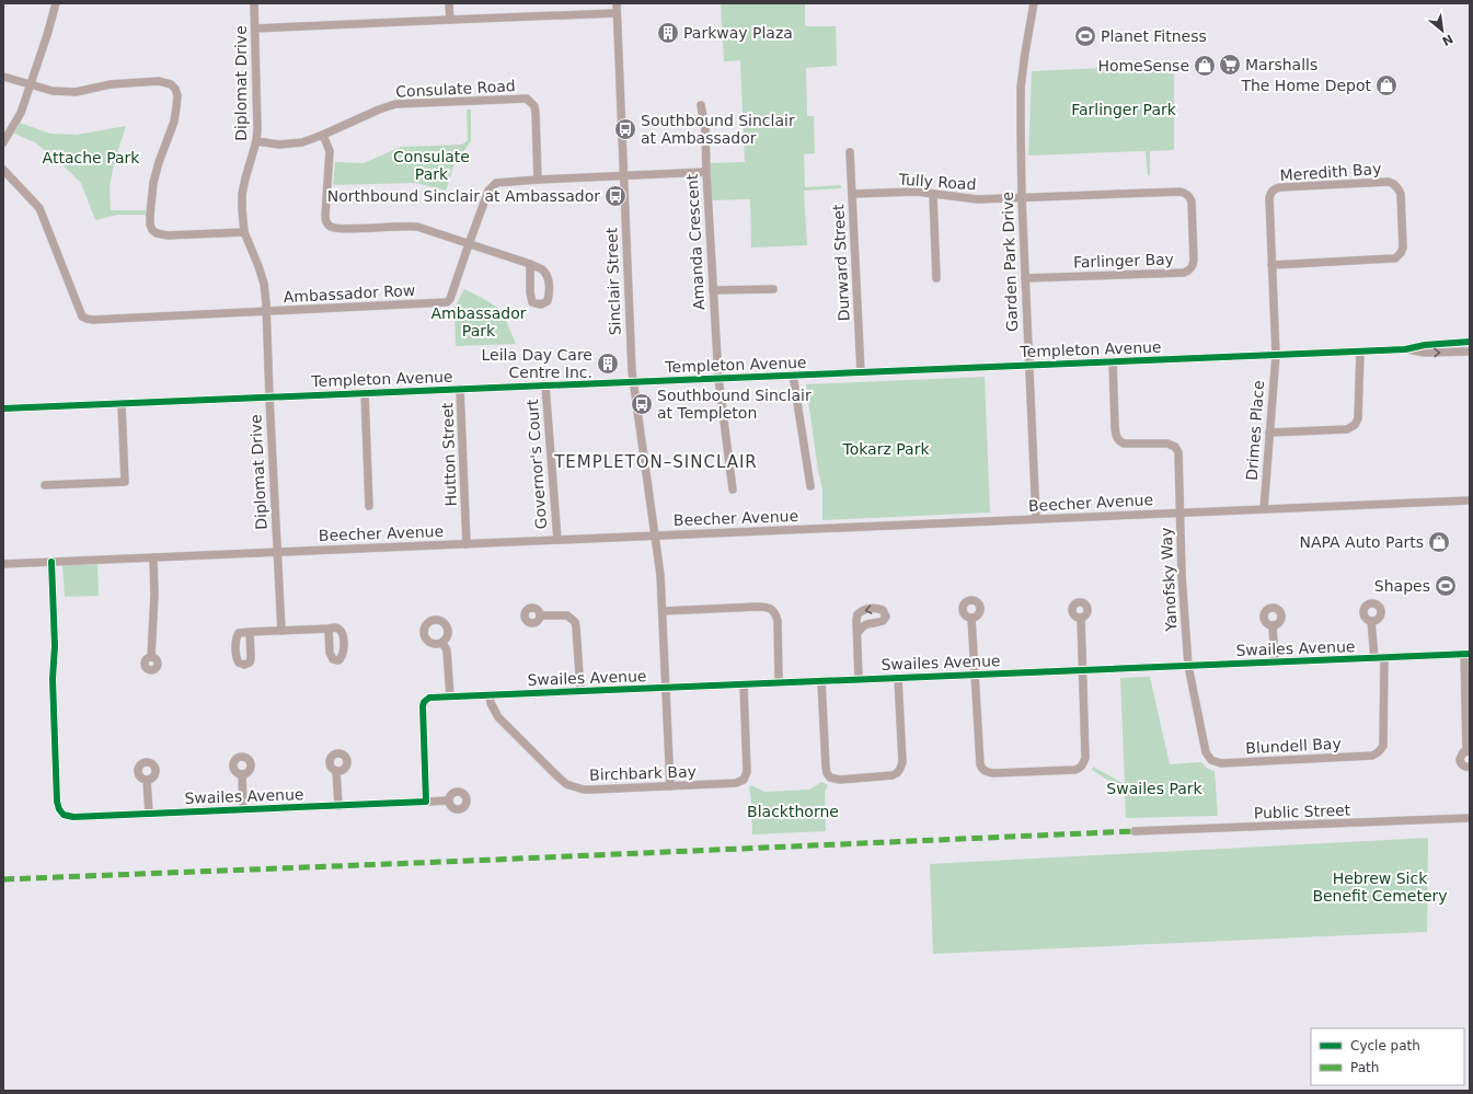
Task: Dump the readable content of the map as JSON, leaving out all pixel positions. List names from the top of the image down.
{
  "streets": {
    "street": [
      "Diplomat Drive",
      "Consulate Road",
      "Meredith Bay",
      "Tully Road",
      "Amanda Crescent",
      "Farlinger Bay",
      "Garden Park Drive",
      "Durward Street",
      "Sinclair Street",
      "Ambassador Row",
      "Templeton Avenue",
      "Drimes Place",
      "Hutton Street",
      "Governor's Court",
      "Beecher Avenue",
      "Yanofsky Way",
      "Swailes Avenue",
      "Blundell Bay",
      "Birchbark Bay",
      "Public Street"
    ]
  },
  "crossings": [
    ["Diplomat Drive", "Consulate Road"],
    ["Diplomat Drive", "Ambassador Row"],
    ["Diplomat Drive", "Templeton Avenue"],
    ["Diplomat Drive", "Beecher Avenue"],
    ["Consulate Road", "Ambassador Row"],
    ["Meredith Bay", "Templeton Avenue"],
    ["Meredith Bay", "Drimes Place"],
    ["Tully Road", "Farlinger Bay"],
    ["Tully Road", "Garden Park Drive"],
    ["Tully Road", "Durward Street"],
    ["Amanda Crescent", "Ambassador Row"],
    ["Amanda Crescent", "Templeton Avenue"],
    ["Farlinger Bay", "Garden Park Drive"],
    ["Garden Park Drive", "Templeton Avenue"],
    ["Garden Park Drive", "Beecher Avenue"],
    ["Durward Street", "Templeton Avenue"],
    ["Sinclair Street", "Ambassador Row"],
    ["Sinclair Street", "Templeton Avenue"],
    ["Sinclair Street", "Beecher Avenue"],
    ["Sinclair Street", "Swailes Avenue"],
    ["Sinclair Street", "Birchbark Bay"],
    ["Templeton Avenue", "Drimes Place"],
    ["Templeton Avenue", "Hutton Street"],
    ["Templeton Avenue", "Governor's Court"],
    ["Templeton Avenue", "Yanofsky Way"],
    ["Drimes Place", "Beecher Avenue"],
    ["Hutton Street", "Beecher Avenue"],
    ["Governor's Court", "Beecher Avenue"],
    ["Beecher Avenue", "Yanofsky Way"],
    ["Beecher Avenue", "Swailes Avenue"],
    ["Yanofsky Way", "Swailes Avenue"],
    ["Yanofsky Way", "Blundell Bay"],
    ["Swailes Avenue", "Blundell Bay"],
    ["Swailes Avenue", "Birchbark Bay"]
  ],
  "districts": ["TEMPLETON–SINCLAIR"],
  "parks": [
    "Farlinger Park",
    "Consulate Park",
    "Attache Park",
    "Ambassador Park",
    "Tokarz Park",
    "Swailes Park",
    "Blackthorne",
    "Hebrew Sick Benefit Cemetery"
  ],
  "places": {
    "building": ["Parkway Plaza", "Leila Day Care Centre Inc."],
    "sports": ["Planet Fitness", "Shapes"],
    "supermarket": ["Marshalls"],
    "shop": ["HomeSense", "The Home Depot", "NAPA Auto Parts"],
    "bus stop": ["Southbound Sinclair at Ambassador", "Northbound Sinclair at Ambassador", "Southbound Sinclair at Templeton"]
  },
  "legend": ["Cycle path", "Path"],
  "north": "bottom right"
}
